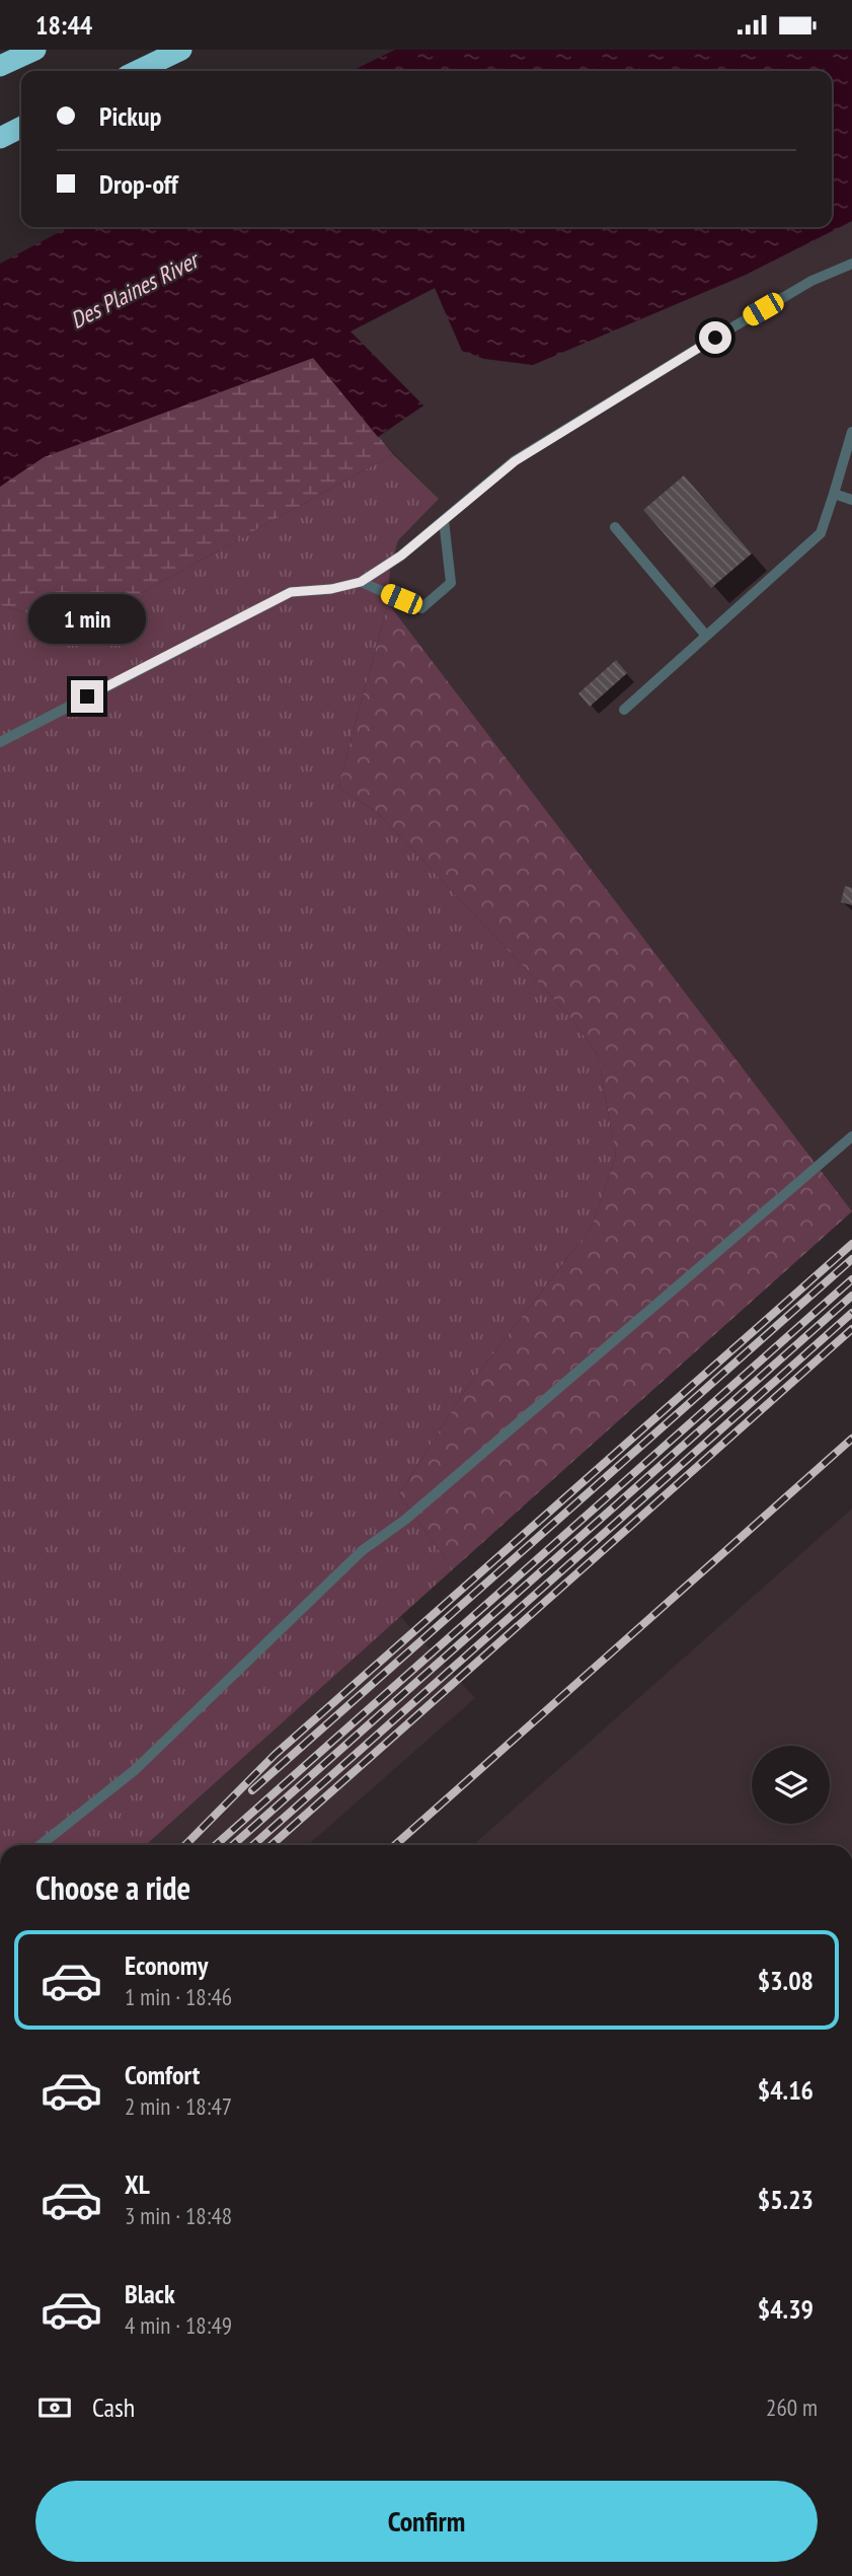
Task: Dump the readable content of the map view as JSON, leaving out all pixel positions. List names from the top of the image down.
{
  "water": ["Des Plaines River"],
  "page": {
    "status": "18:44",
    "banner": ["Pickup", "Drop-off"],
    "bubble": "1 min",
    "heading": "Choose a ride",
    "list": [
      {
        "name": "Economy",
        "note": "1 min · 18:46",
        "value": "$3.08"
      },
      {
        "name": "Comfort",
        "note": "2 min · 18:47",
        "value": "$4.16"
      },
      {
        "name": "XL",
        "note": "3 min · 18:48",
        "value": "$5.23"
      },
      {
        "name": "Black",
        "note": "4 min · 18:49",
        "value": "$4.39"
      }
    ],
    "pay": ["Cash", "260 m"],
    "buttons": "Confirm"
  }
}
